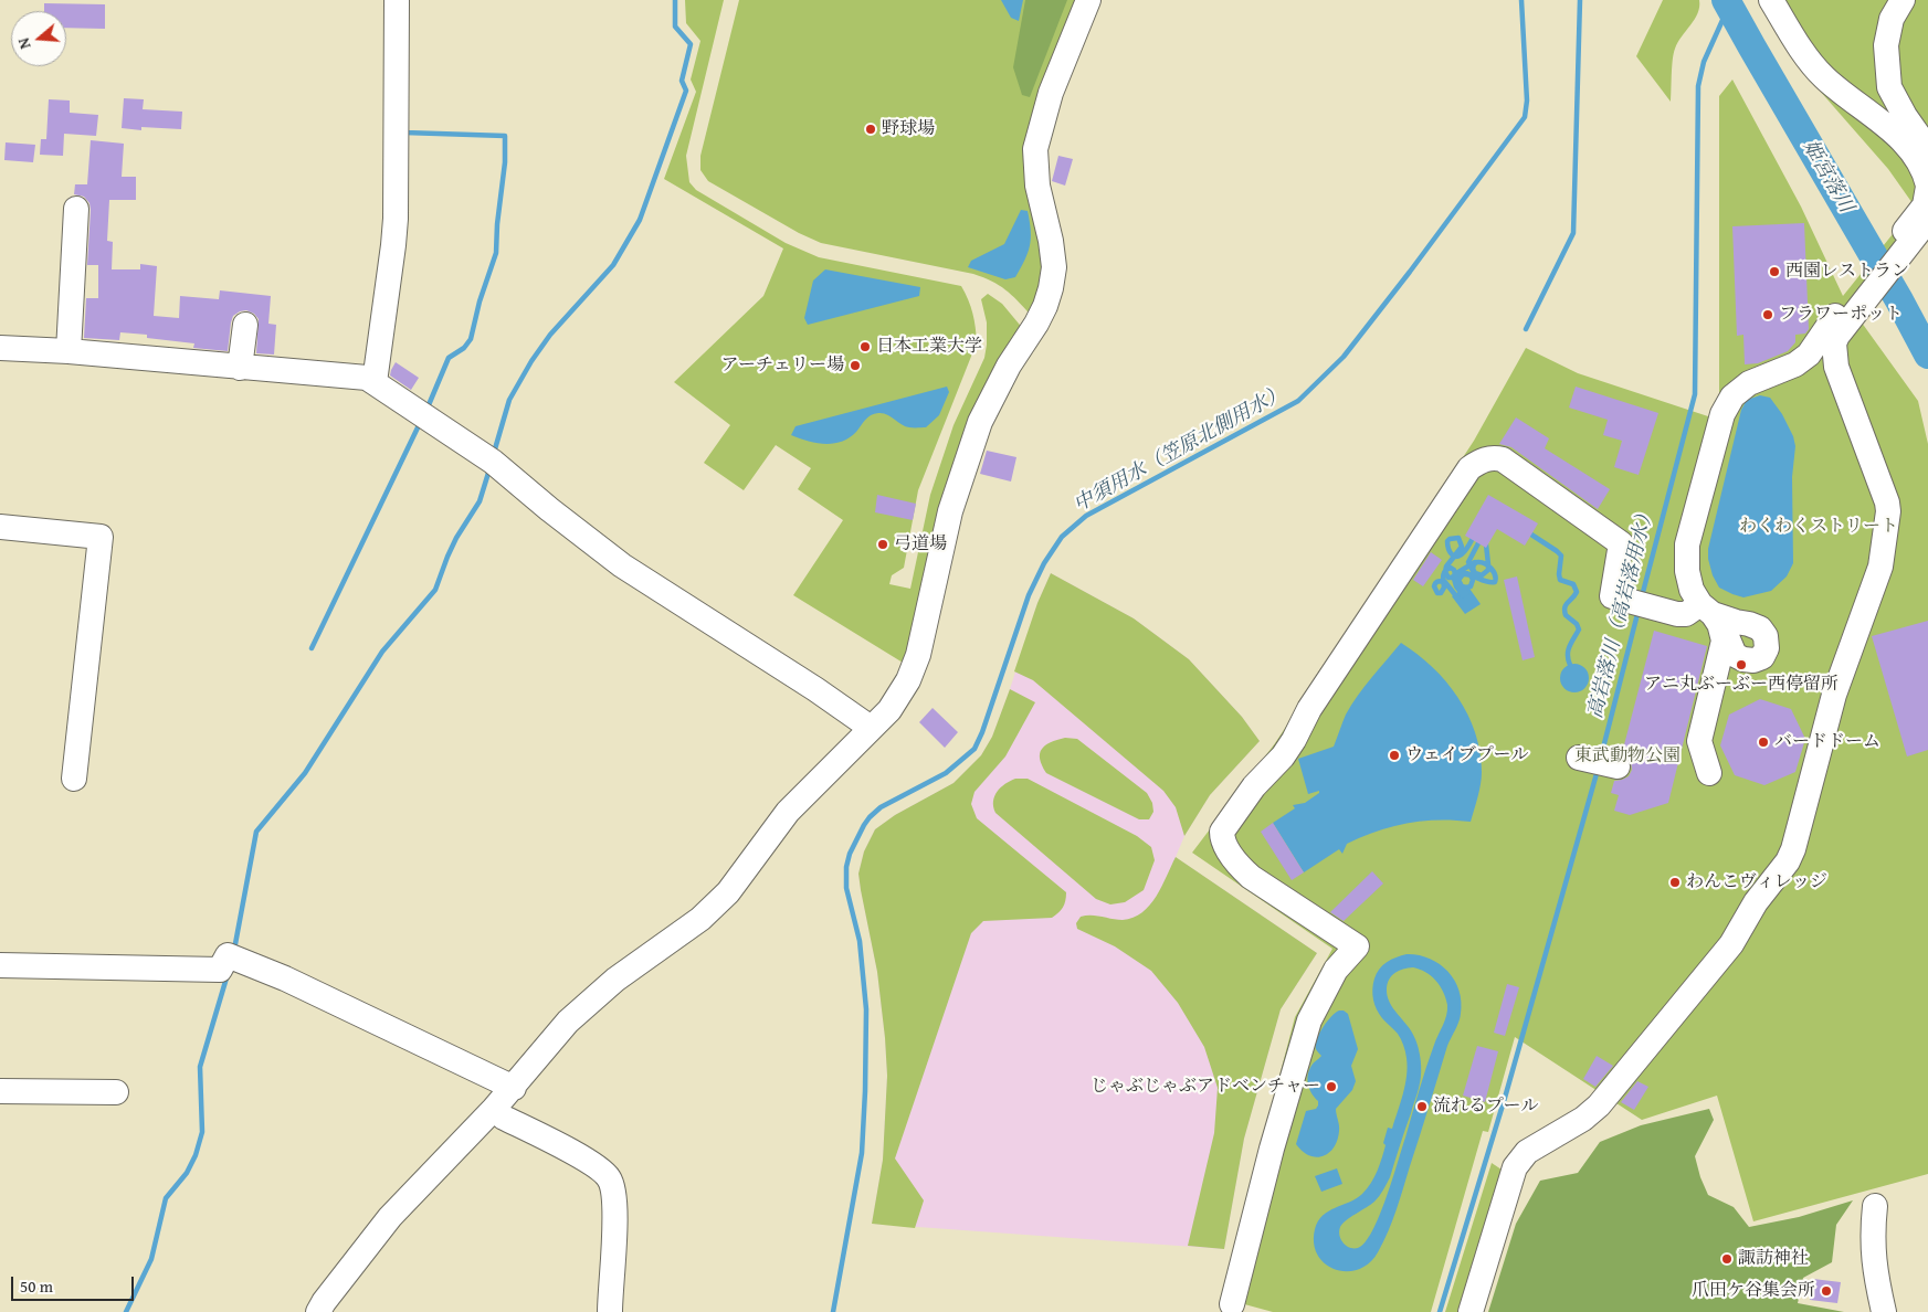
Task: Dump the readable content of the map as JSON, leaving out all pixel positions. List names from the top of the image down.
{
  "water": ["姫宮落川", "中須用水（笠原北側用水）", "高岩落川（高岩落用水）"],
  "parks": ["わくわくストリート", "東武動物公園"],
  "places": [
    "野球場",
    "西園レストラン",
    "フラワーポット",
    "日本工業大学",
    "アーチェリー場",
    "弓道場",
    "アニ丸ぶーぶー西停留所",
    "バードドーム",
    "ウェイブプール",
    "わんこヴィレッジ",
    "じゃぶじゃぶアドベンチャー",
    "流れるプール",
    "諏訪神社",
    "爪田ケ谷集会所"
  ],
  "scale_bar": "50 m",
  "north": "left"
}
